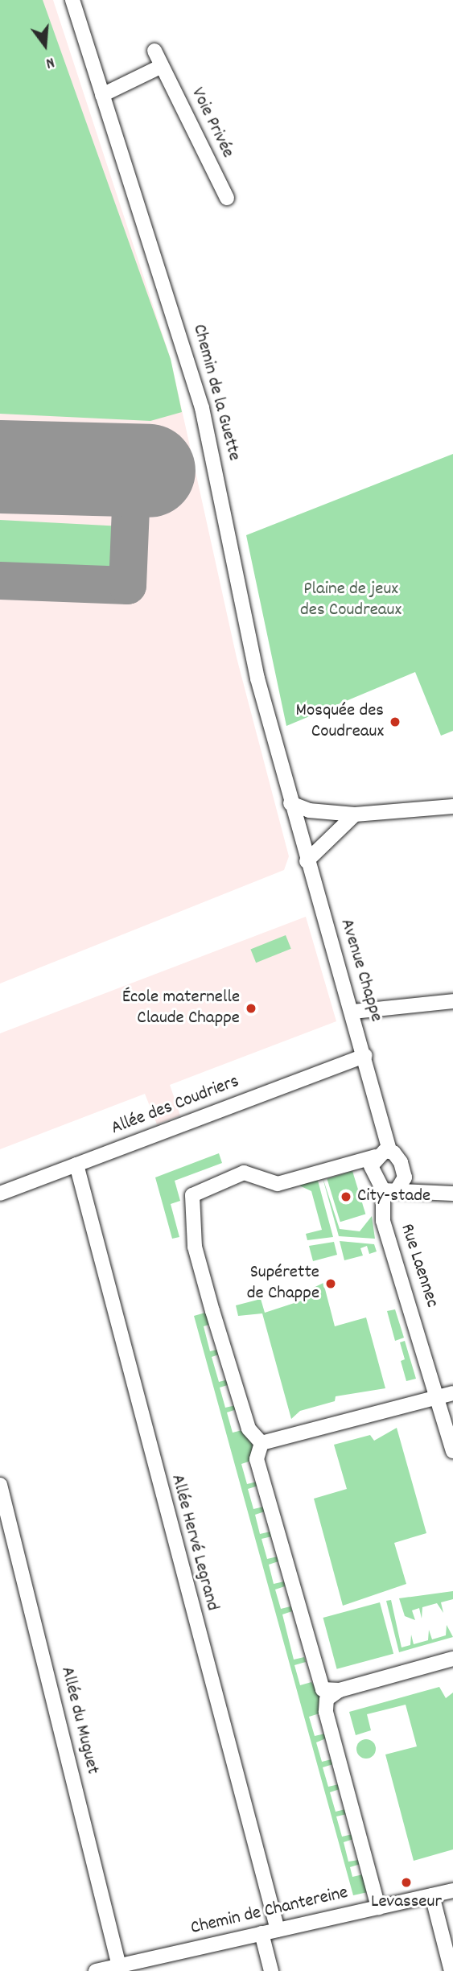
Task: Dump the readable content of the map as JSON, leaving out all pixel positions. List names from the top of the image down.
{
  "streets": {
    "street": [
      "Voie Privée",
      "Chemin de la Guette",
      "Avenue Chappe",
      "Allée des Coudriers",
      "Rue Laennec",
      "Allée Hervé Legrand",
      "Allée du Muguet",
      "Chemin de Chantereine"
    ]
  },
  "crossings": [
    ["Chemin de la Guette", "Avenue Chappe"],
    ["Avenue Chappe", "Allée des Coudriers"],
    ["Allée des Coudriers", "Allée Hervé Legrand"],
    ["Allée Hervé Legrand", "Chemin de Chantereine"],
    ["Allée du Muguet", "Chemin de Chantereine"]
  ],
  "parks": ["Plaine de jeux des Coudreaux"],
  "places": [
    "Mosquée des Coudreaux",
    "École maternelle Claude Chappe",
    "City-stade",
    "Supérette de Chappe",
    "Levasseur"
  ],
  "north": "bottom"
}
